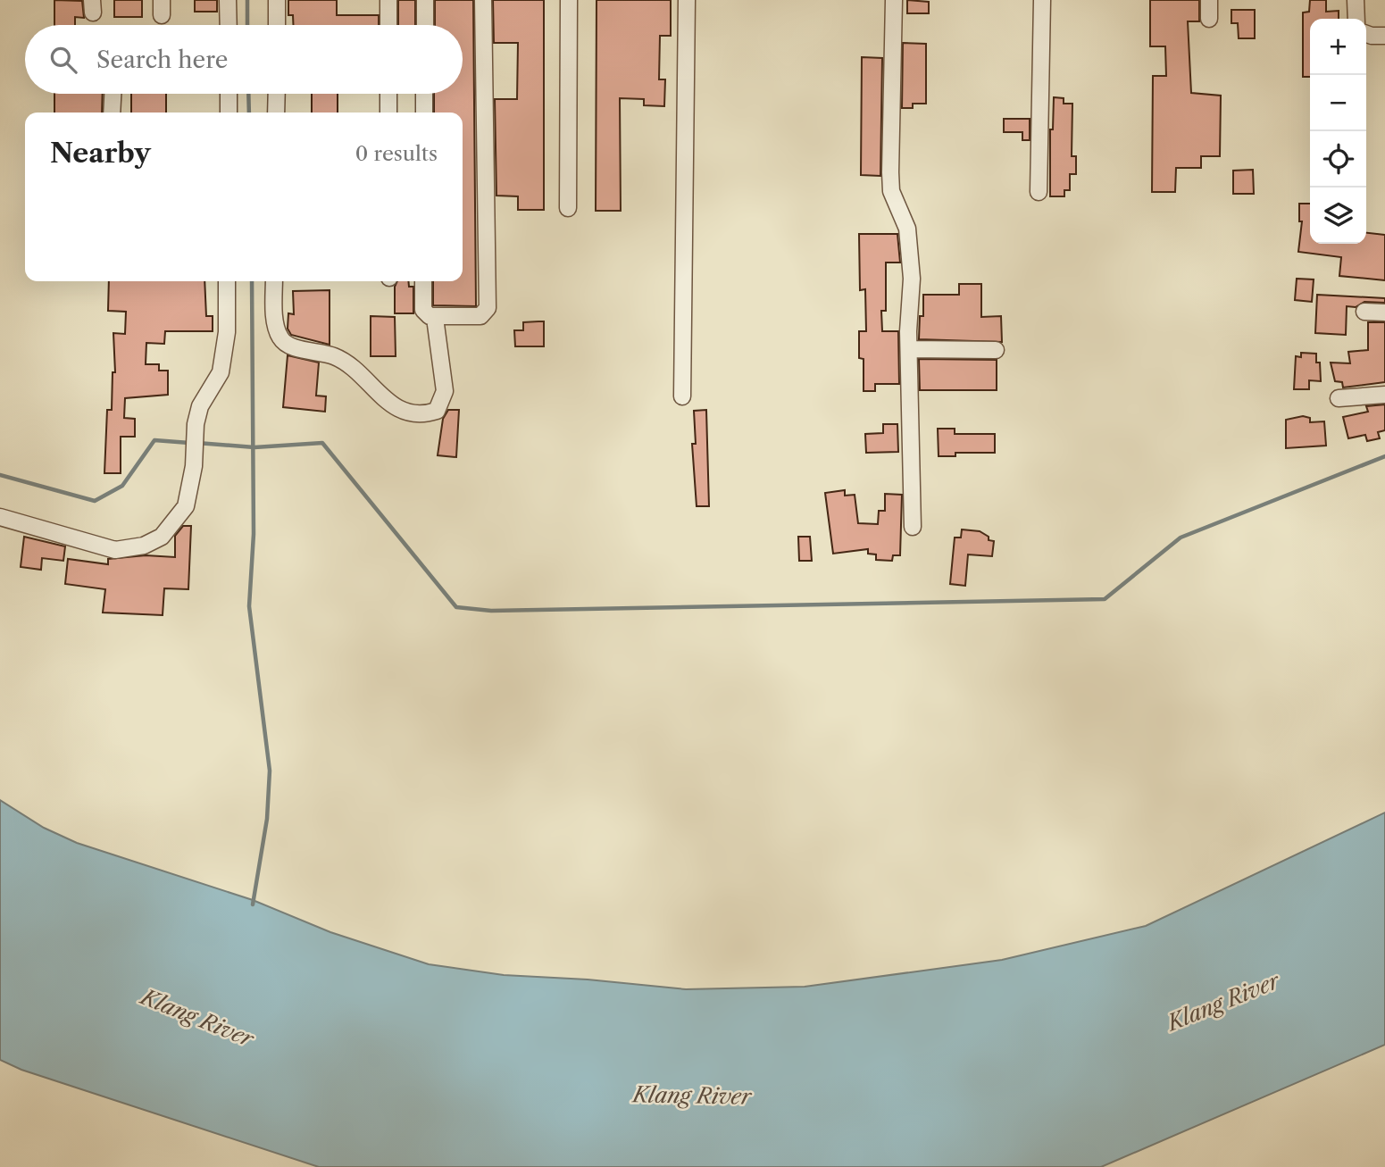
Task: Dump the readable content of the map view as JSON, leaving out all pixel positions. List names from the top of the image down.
{
  "water": ["Klang River"],
  "page": {
    "map_buttons": ["+", "−"],
    "search": "Search here",
    "heading": ["Nearby", "0 results"]
  }
}
